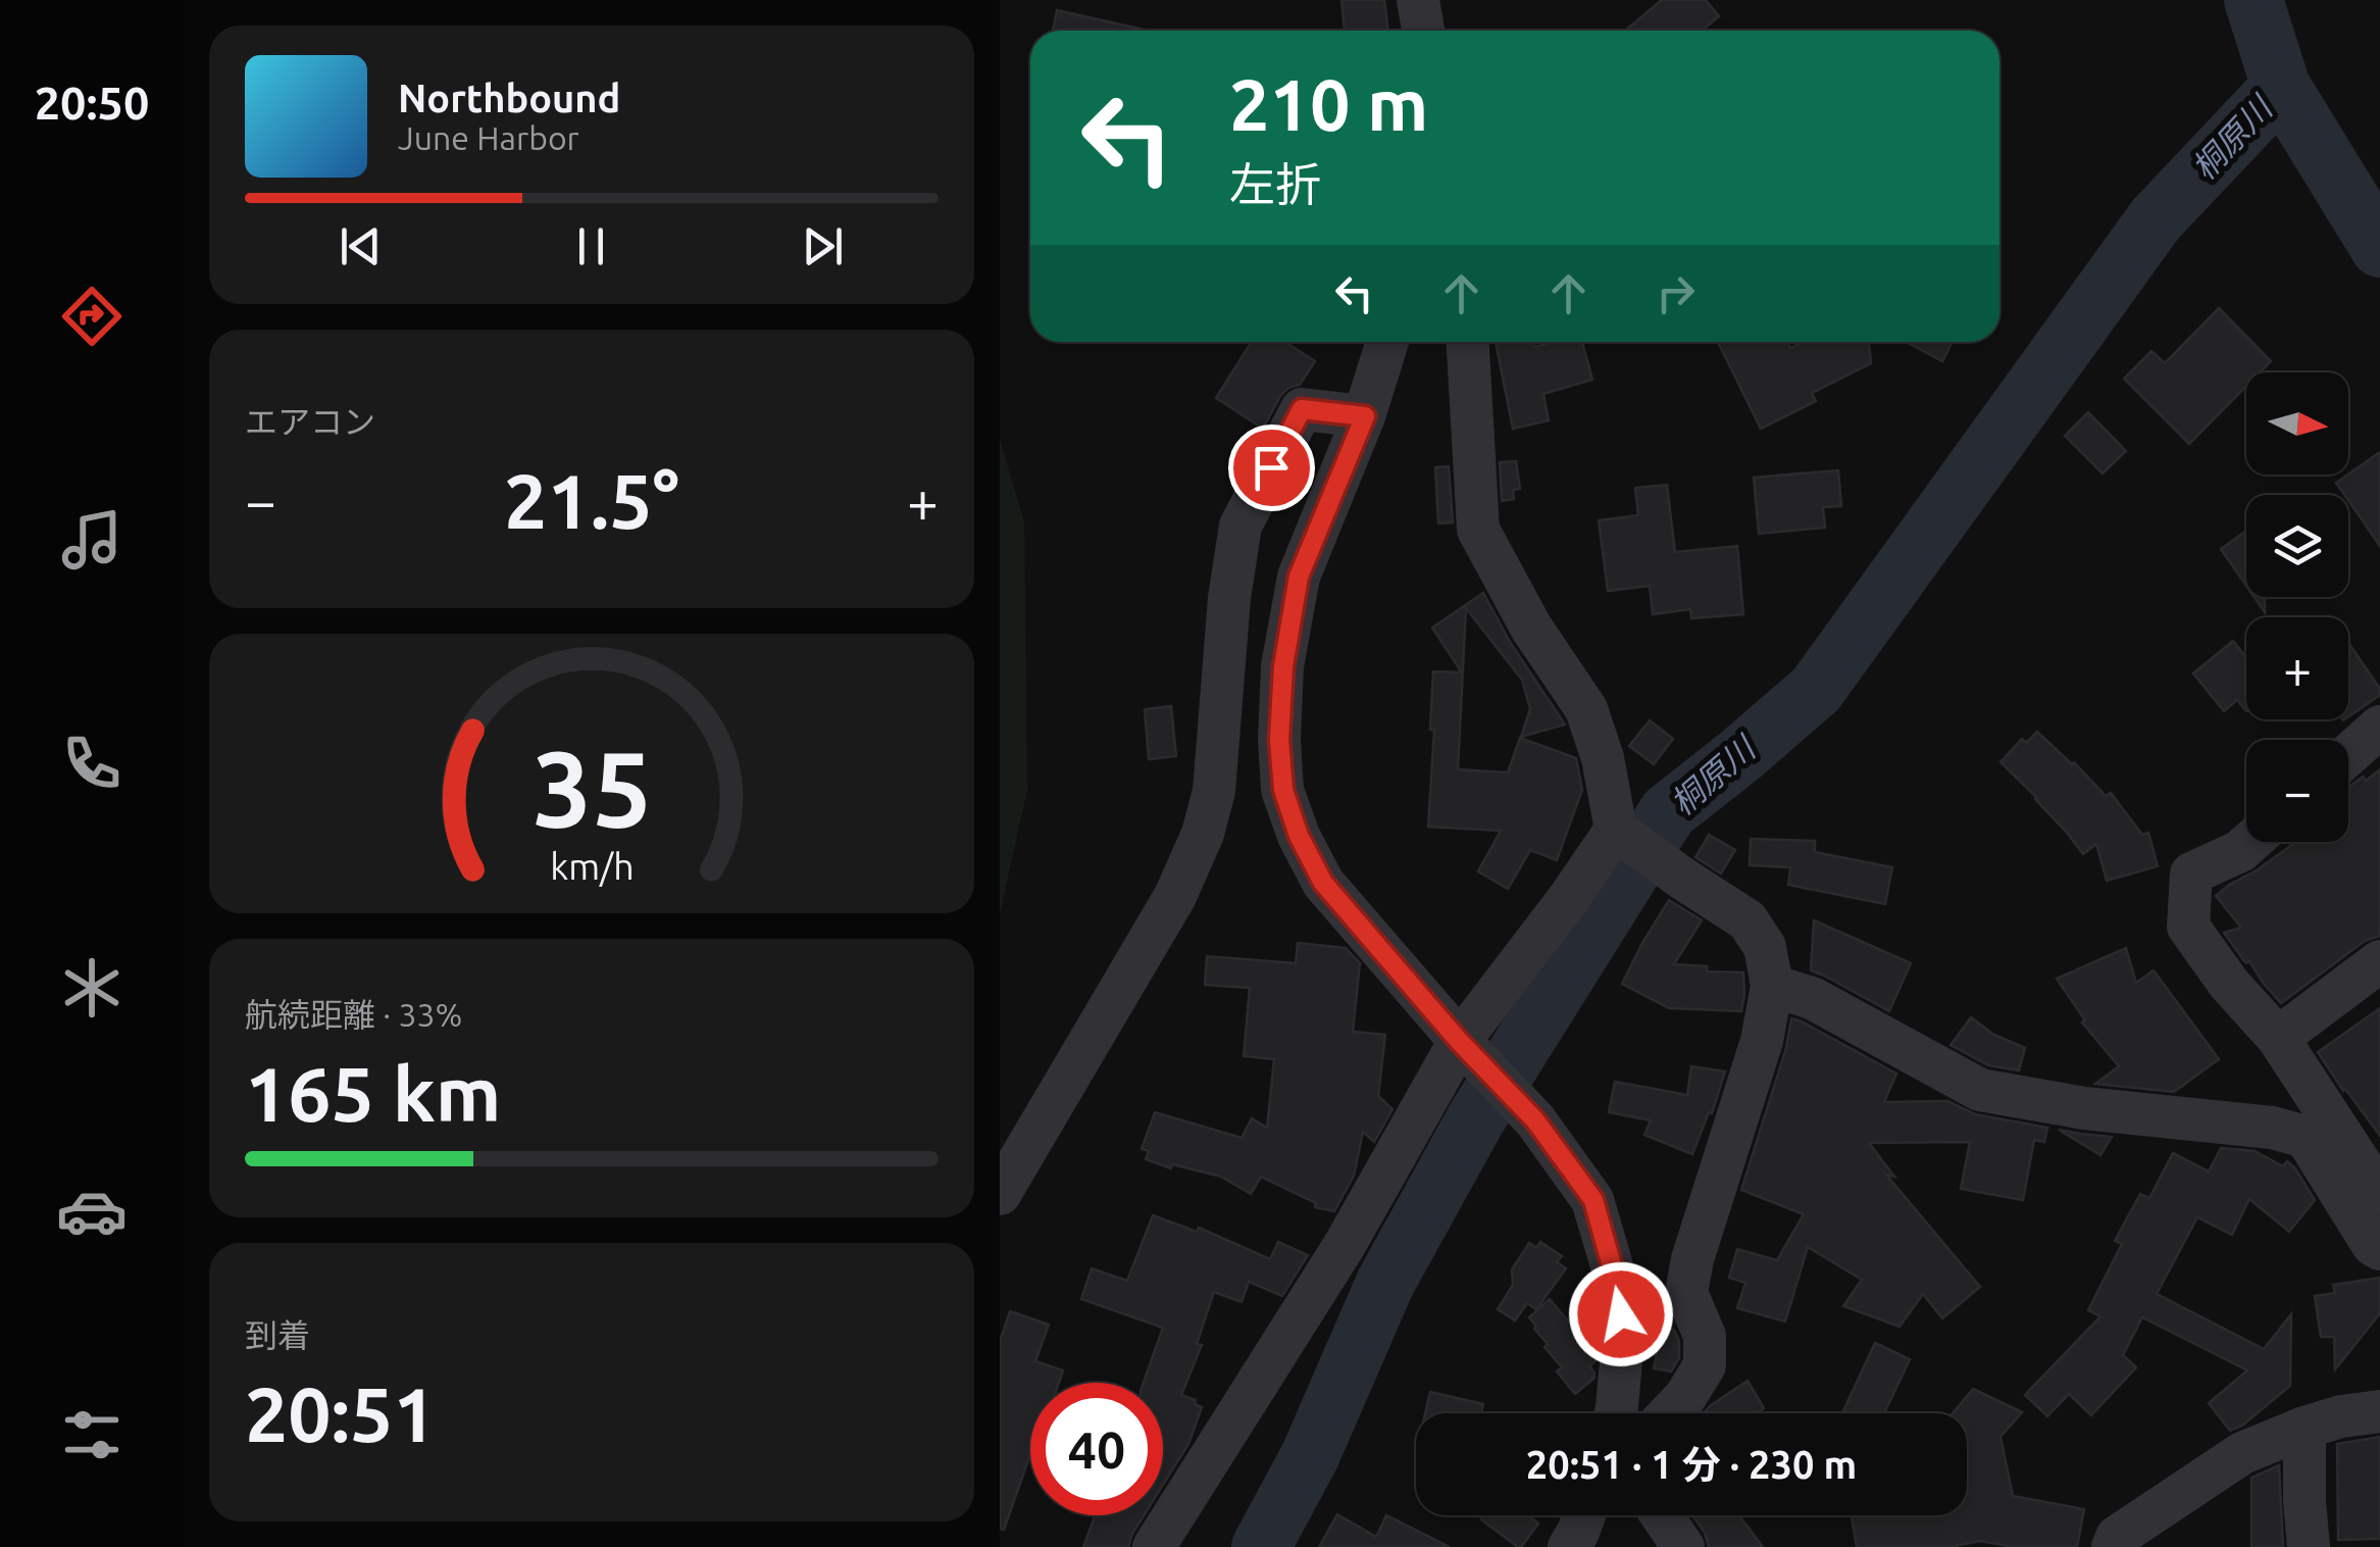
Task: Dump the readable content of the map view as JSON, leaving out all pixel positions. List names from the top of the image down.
{
  "water": ["桐原川"],
  "north": "right",
  "page": {
    "tabs": "20:50",
    "turn": ["210 m", "左折"],
    "song": ["Northbound", "June Harbor"],
    "tile": [
      "エアコン",
      ["航続距離 · 33%", "165 km"],
      ["到着", "20:51"]
    ],
    "map_buttons": ["+", "−"],
    "heat": ["−", "21.5°", "+"],
    "limit": "40",
    "trip": "20:51 · 1 分 · 230 m",
    "gauge": ["35", "km/h"]
  }
}
